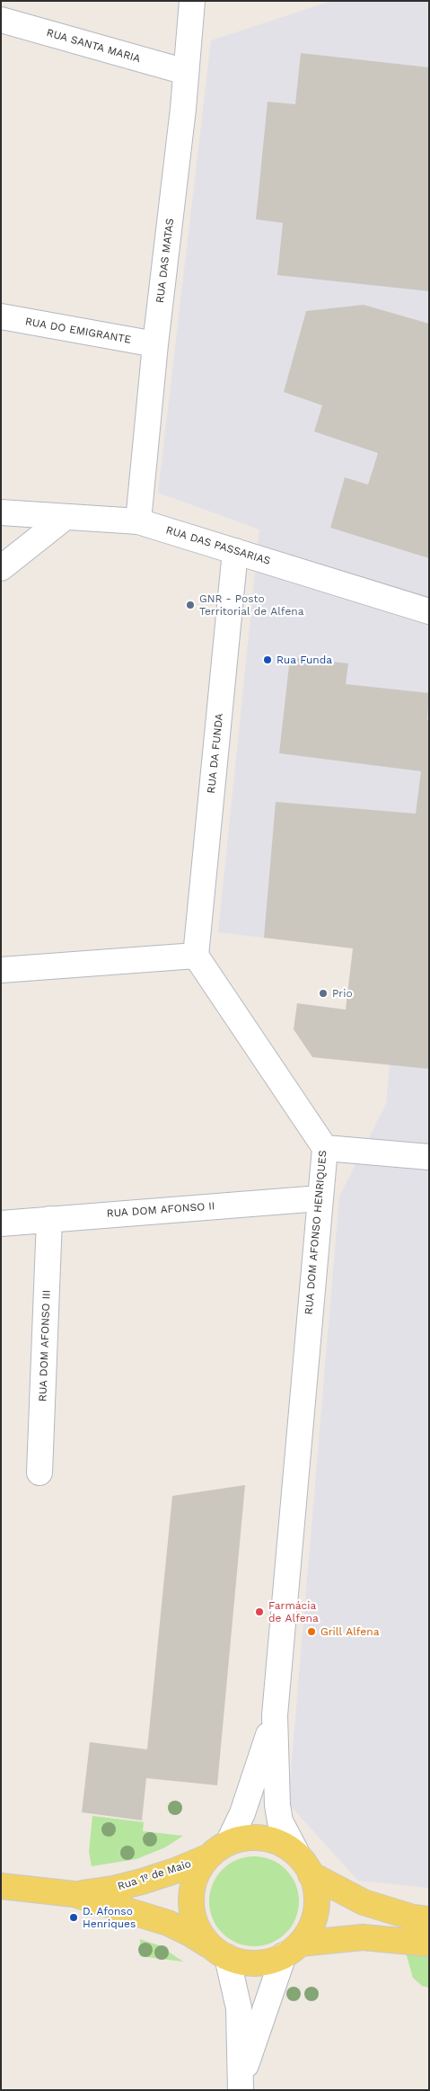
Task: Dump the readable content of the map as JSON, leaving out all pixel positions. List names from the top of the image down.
{
  "streets": {
    "main road": ["Rua 1º de Maio"],
    "street": [
      "RUA SANTA MARIA",
      "RUA DAS MATAS",
      "RUA DO EMIGRANTE",
      "RUA DAS PASSARIAS",
      "RUA DA FUNDA",
      "RUA DOM AFONSO II",
      "RUA DOM AFONSO HENRIQUES",
      "RUA DOM AFONSO III"
    ]
  },
  "crossings": [
    ["RUA SANTA MARIA", "RUA DAS MATAS"],
    ["RUA DAS MATAS", "RUA DO EMIGRANTE"],
    ["RUA DAS MATAS", "RUA DAS PASSARIAS"],
    ["RUA DAS PASSARIAS", "RUA DA FUNDA"],
    ["RUA DA FUNDA", "RUA DOM AFONSO HENRIQUES"],
    ["RUA DOM AFONSO II", "RUA DOM AFONSO HENRIQUES"],
    ["RUA DOM AFONSO II", "RUA DOM AFONSO III"],
    ["RUA DOM AFONSO HENRIQUES", "Rua 1º de Maio"]
  ],
  "places": [
    "GNR - Posto Territorial de Alfena",
    "Rua Funda",
    "Prio",
    "Farmácia de Alfena",
    "Grill Alfena",
    "D. Afonso Henriques"
  ]
}
